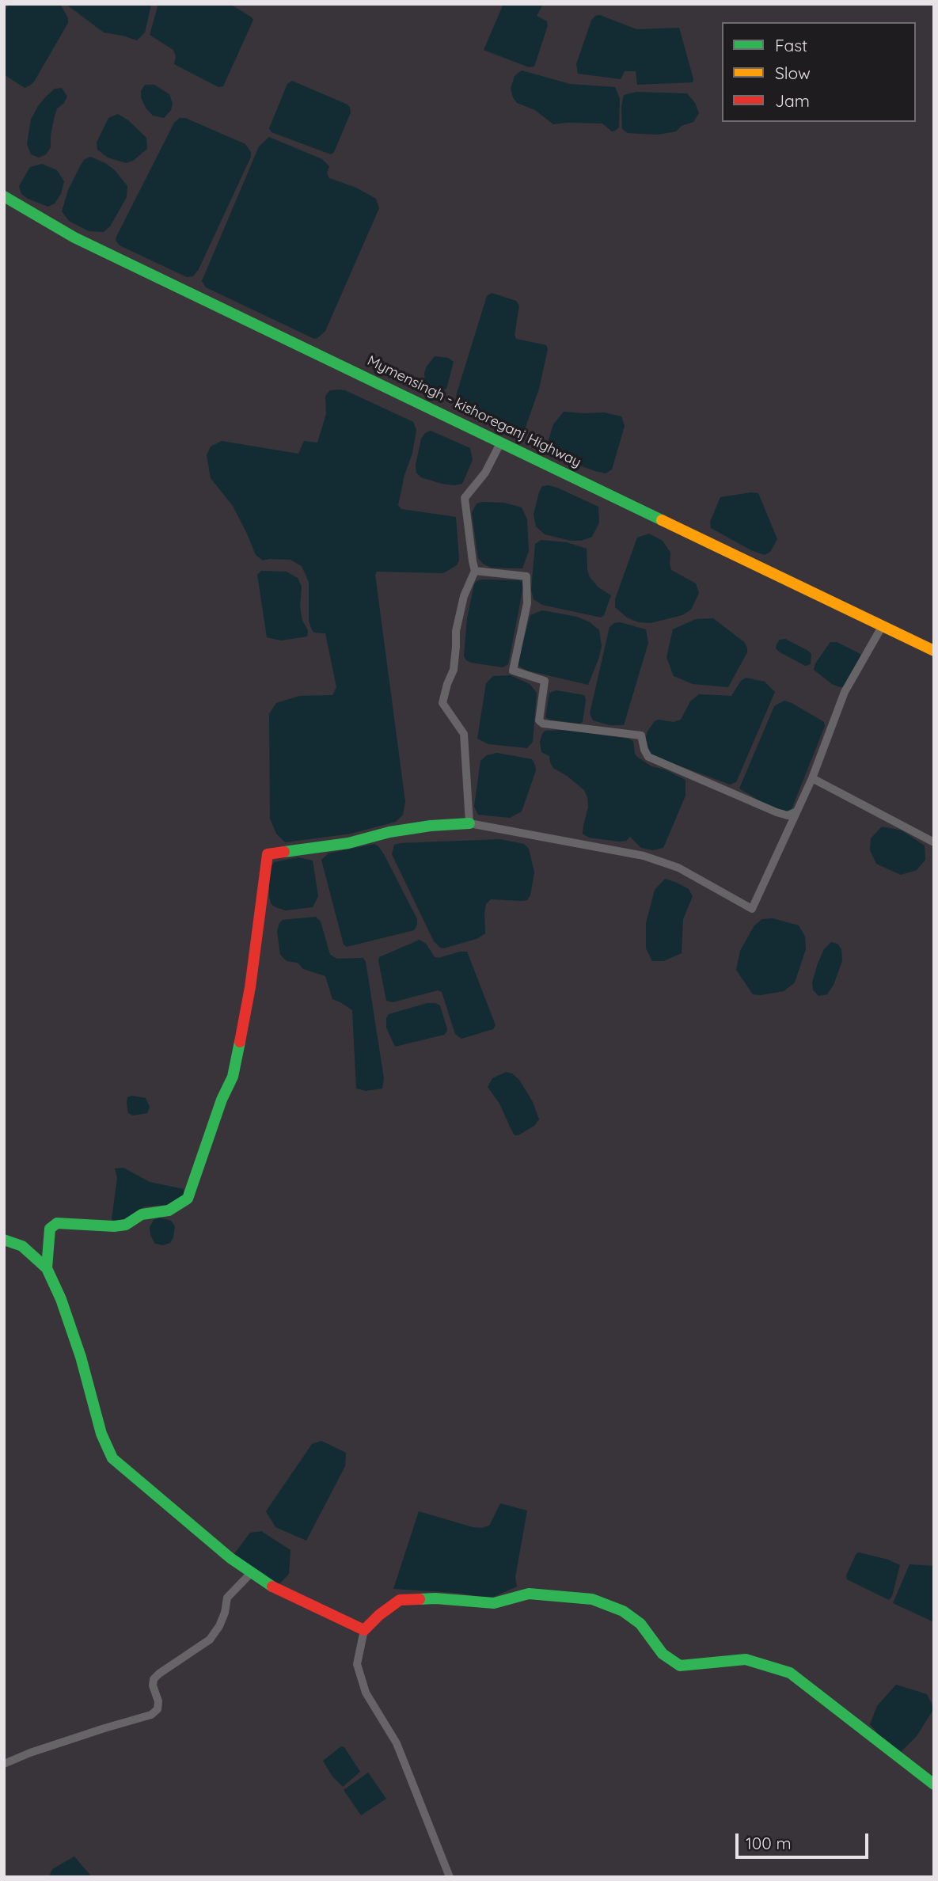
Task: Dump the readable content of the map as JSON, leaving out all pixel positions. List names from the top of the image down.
{
  "streets": {
    "street": ["Mymensingh - kishoreganj Highway"]
  },
  "legend": ["Fast", "Slow", "Jam"],
  "scale_bar": "100 m"
}
